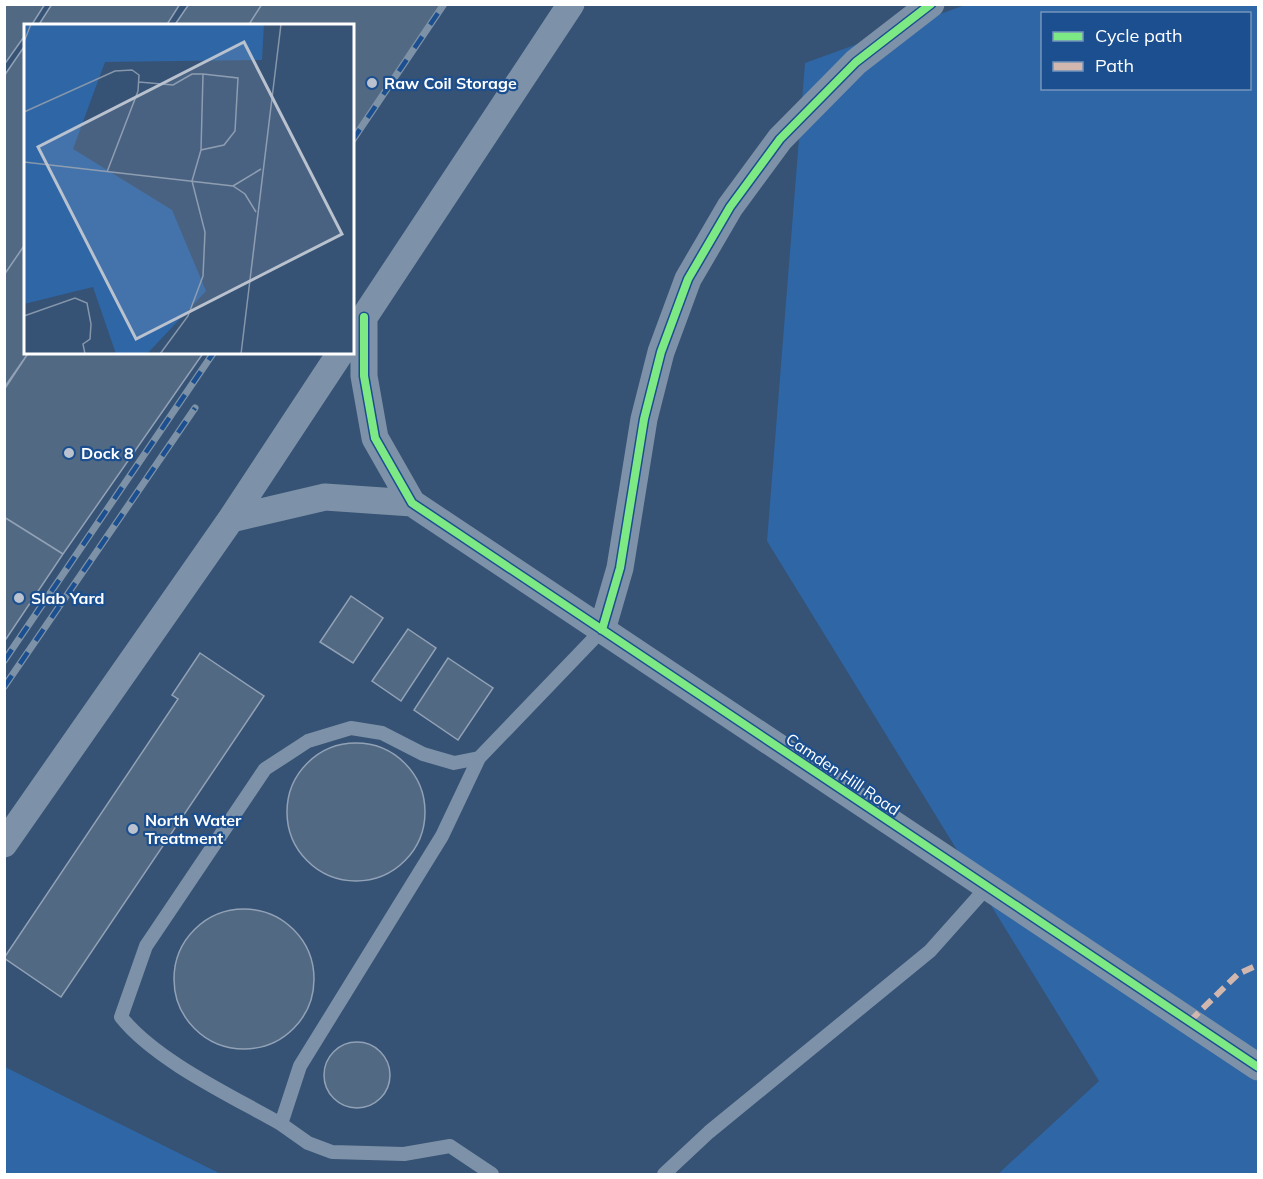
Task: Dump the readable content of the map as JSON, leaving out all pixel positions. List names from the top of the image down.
{
  "streets": {
    "street": ["Camden Hill Road"]
  },
  "places": [
    "Raw Coil Storage",
    "Dock 8",
    "Slab Yard",
    "North Water Treatment"
  ],
  "legend": ["Cycle path", "Path"]
}
